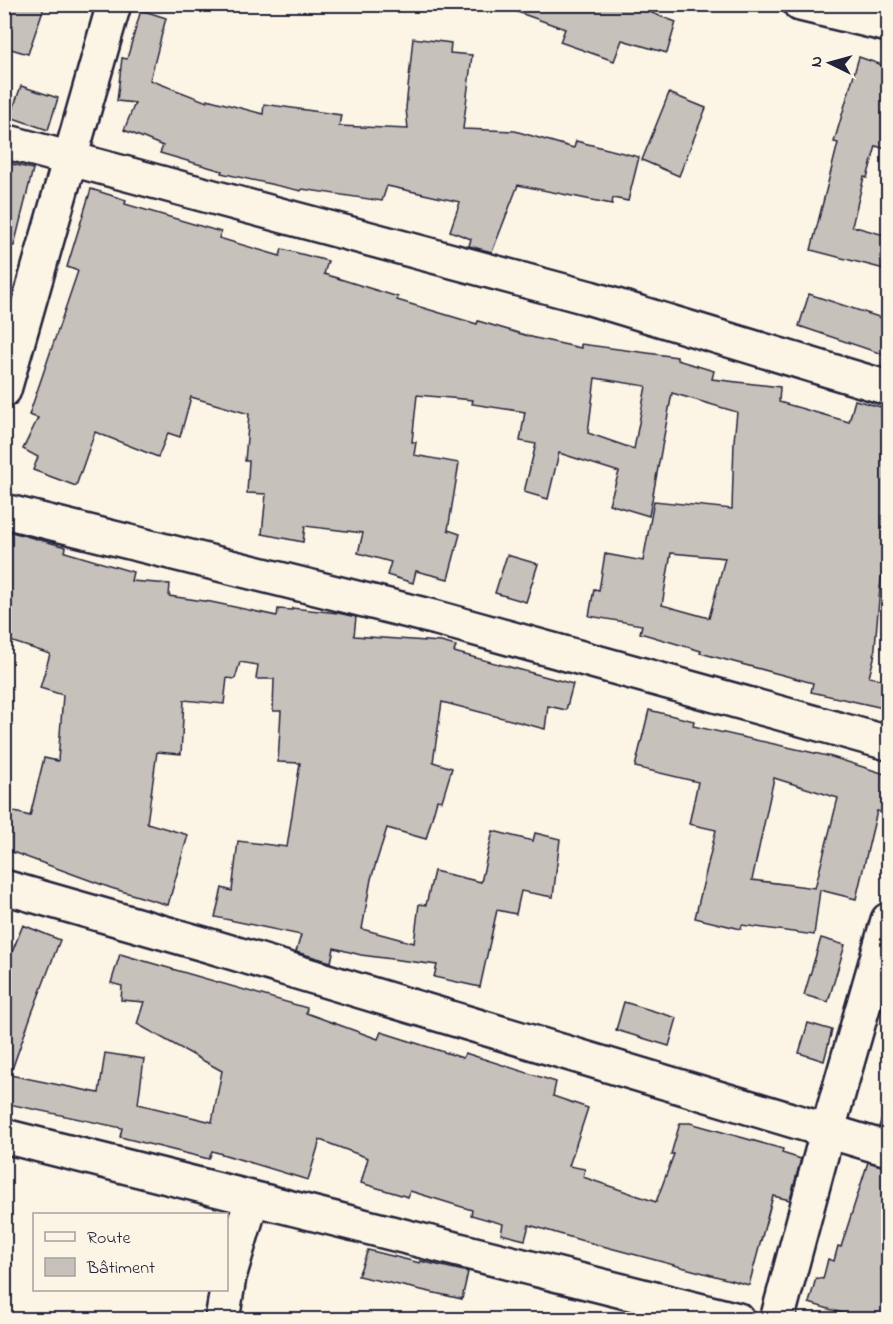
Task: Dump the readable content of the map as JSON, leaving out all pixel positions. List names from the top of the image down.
{
  "legend": ["Route", "Bâtiment"],
  "north": "left"
}
